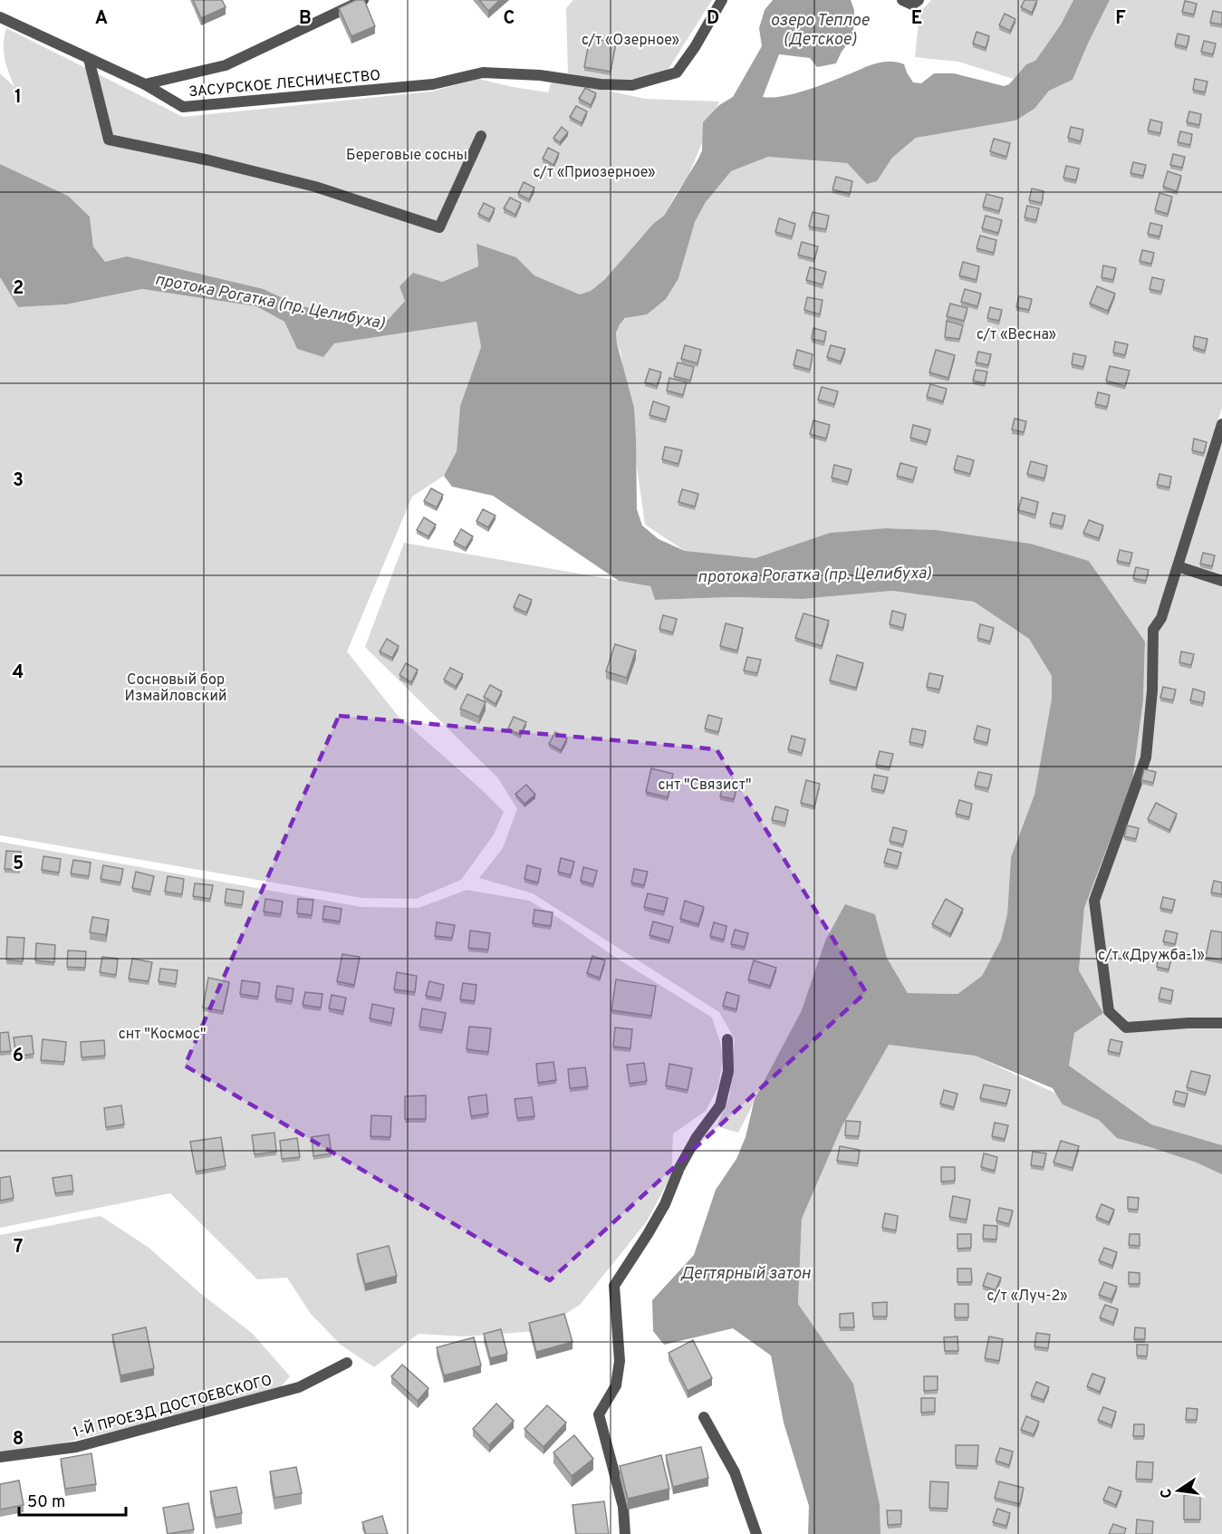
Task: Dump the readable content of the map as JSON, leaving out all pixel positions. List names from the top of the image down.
{
  "streets": {
    "street": ["ЗАСУРСКОЕ ЛЕСНИЧЕСТВО", "1-Й ПРОЕЗД ДОСТОЕВСКОГО"]
  },
  "water": ["озеро Теплое (Детское)", "протока Рогатка (пр. Целибуха)", "Дегтярный затон"],
  "parks": [
    "с/т «Озерное»",
    "Береговые сосны",
    "с/т «Приозерное»",
    "с/т «Весна»",
    "Сосновый бор Измайловский",
    "снт \"Связист\"",
    "с/т «Дружба-1»",
    "снт \"Космос\"",
    "с/т «Луч-2»"
  ],
  "scale_bar": "50 m",
  "north": "left",
  "grid": {
    "columns": [
      "A",
      "B",
      "C",
      "D",
      "E",
      "F"
    ],
    "rows": [
      "1",
      "2",
      "3",
      "4",
      "5",
      "6",
      "7",
      "8"
    ]
  }
}
